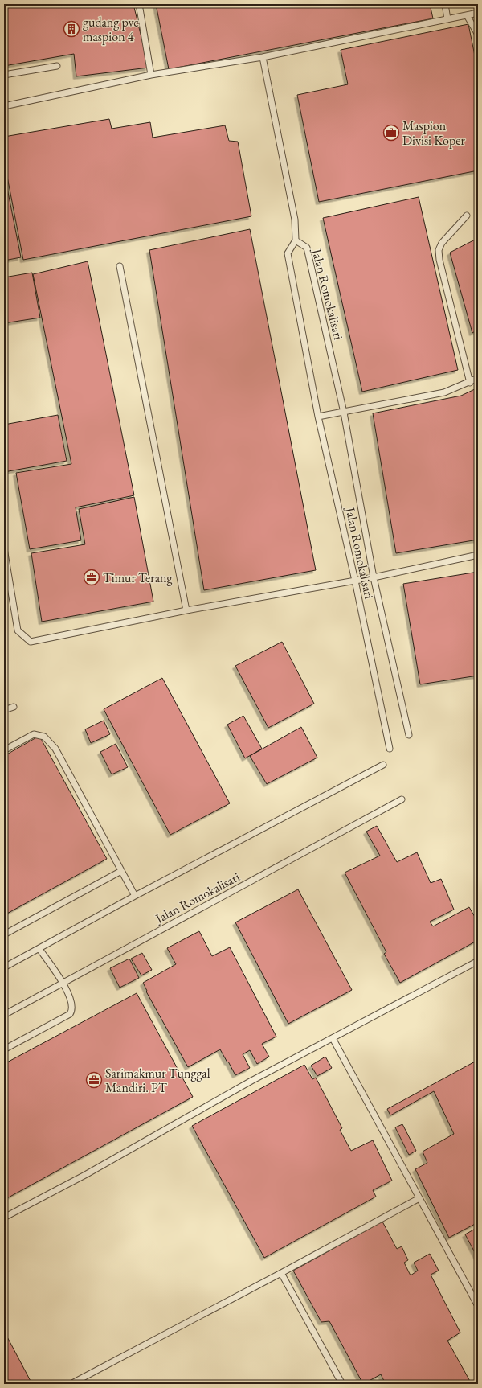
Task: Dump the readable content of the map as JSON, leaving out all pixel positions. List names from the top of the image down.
{
  "streets": {
    "lane": ["Jalan Romokalisari"]
  },
  "places": {
    "building": ["gudang pvc maspion 4"],
    "office": ["Maspion Divisi Koper", "Timur Terang", "Sarimakmur Tunggal Mandiri. PT"]
  }
}
